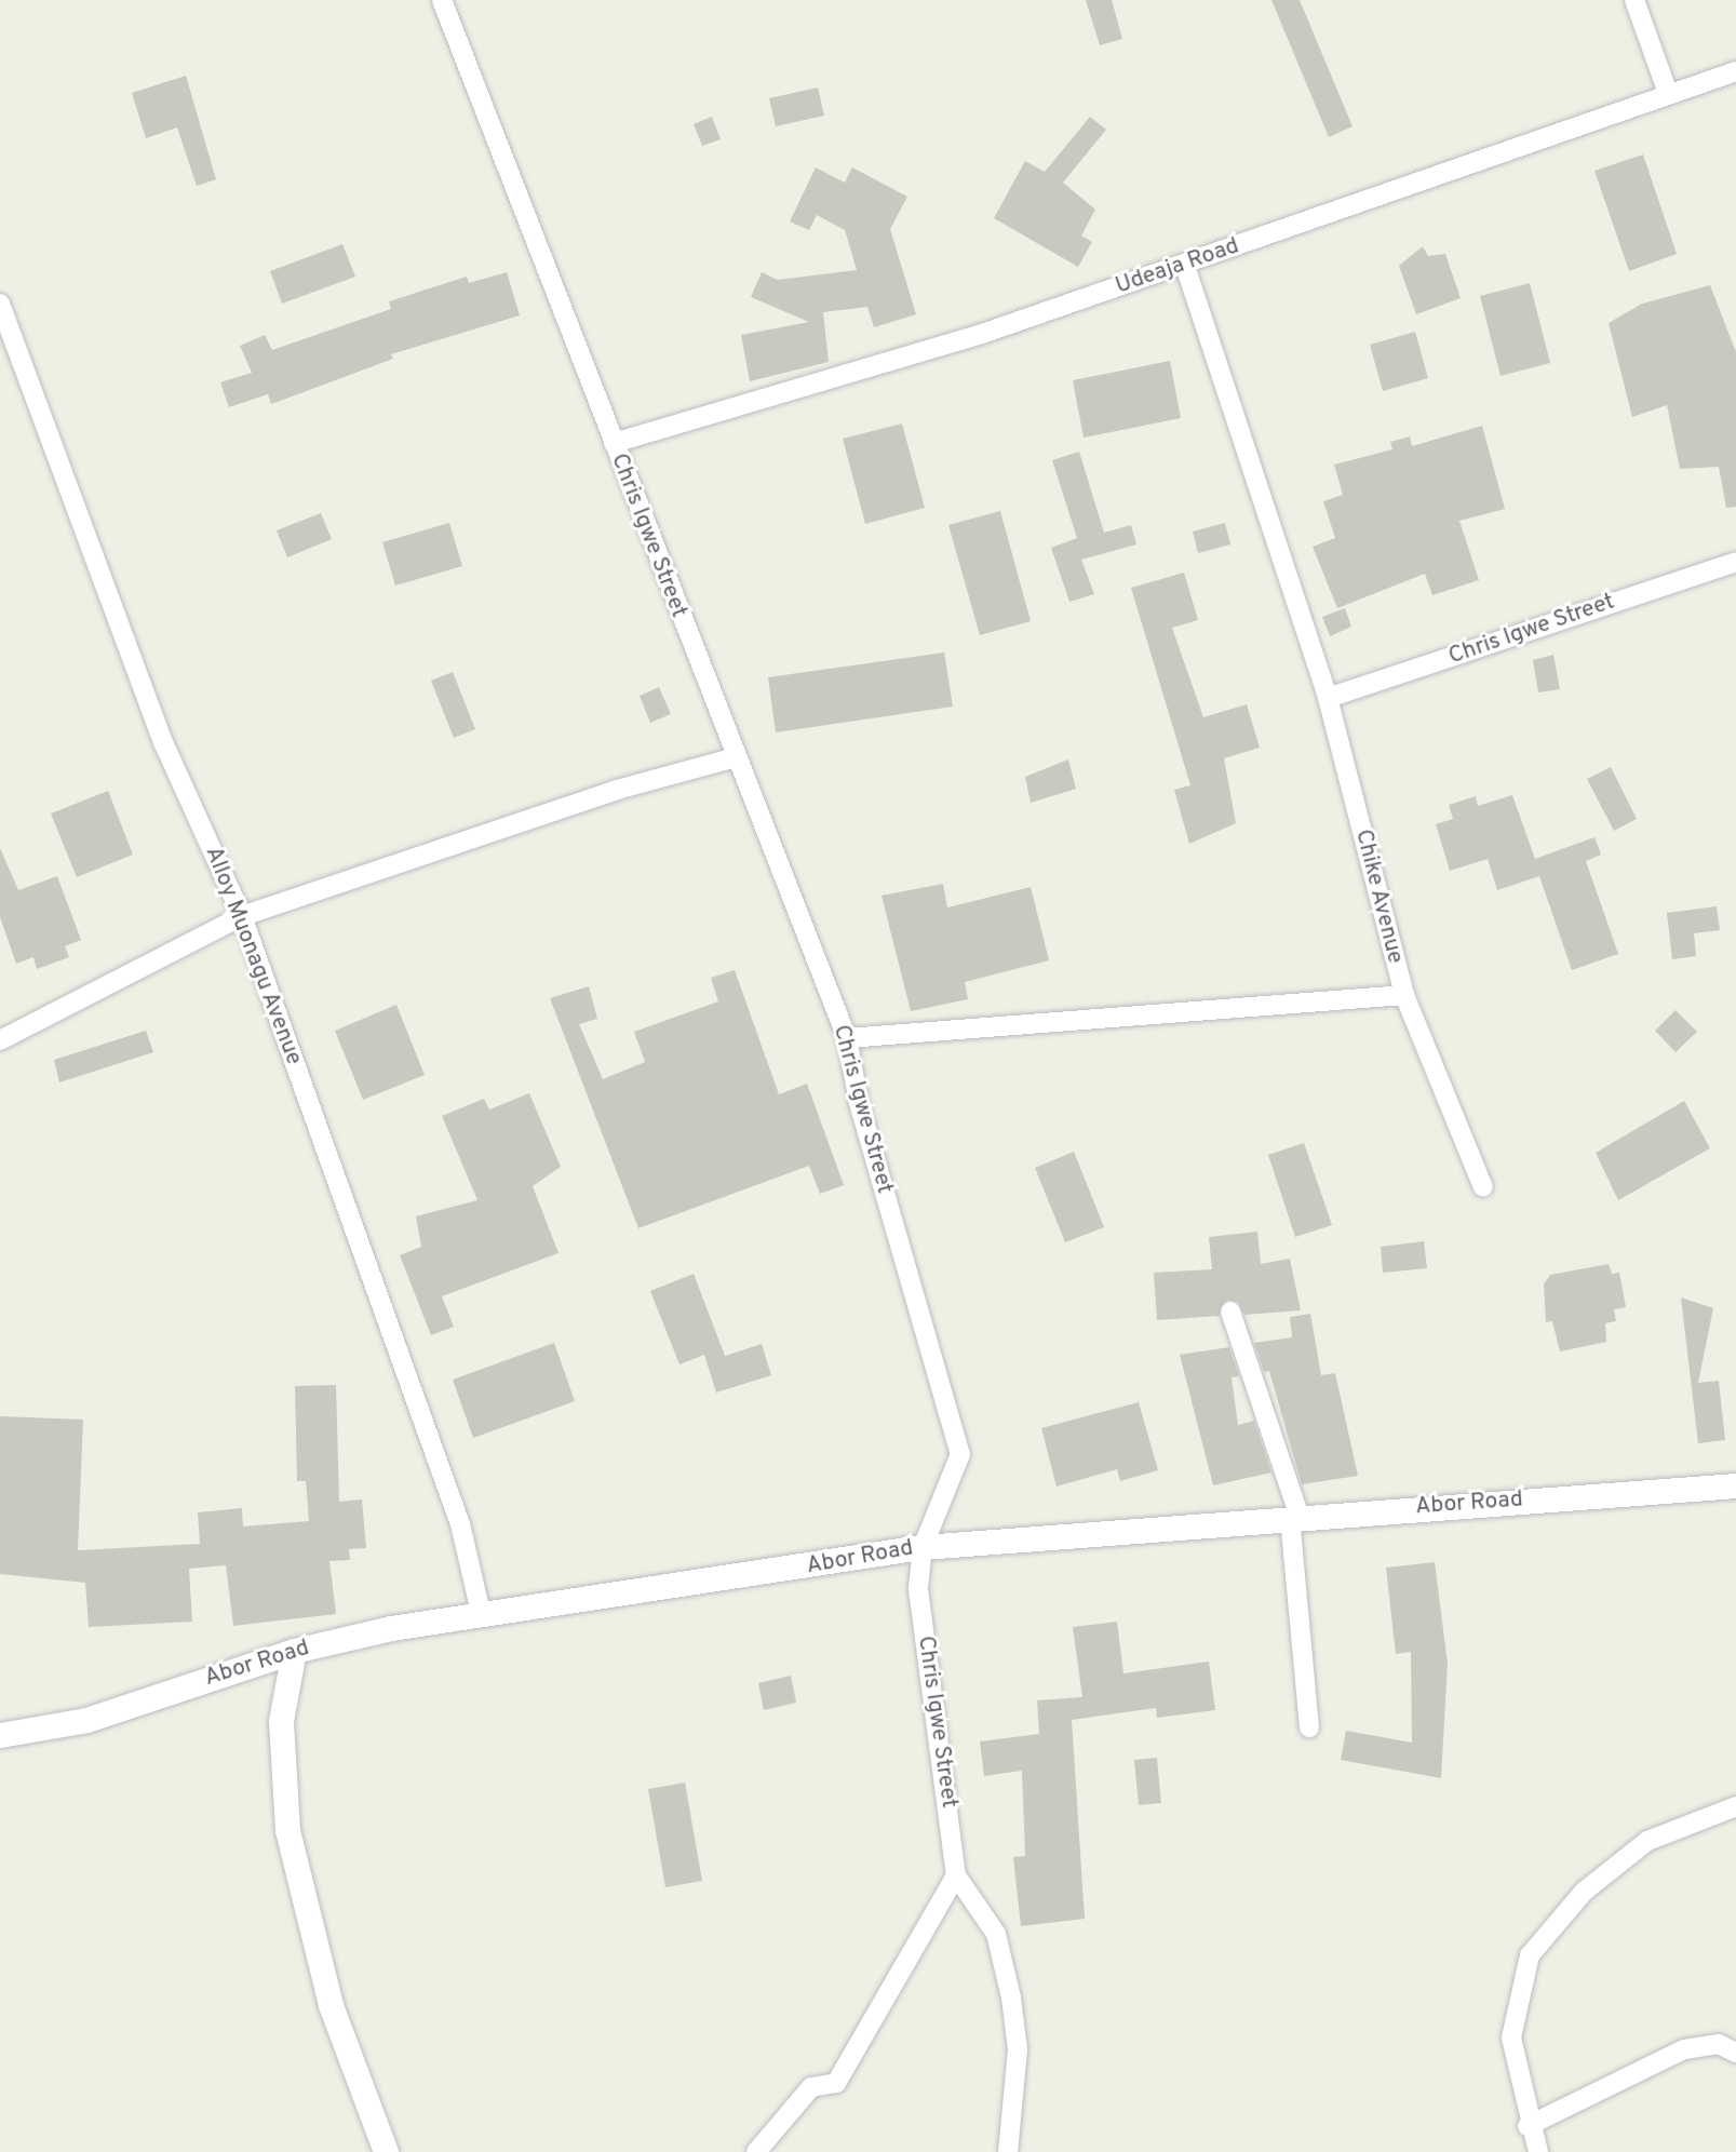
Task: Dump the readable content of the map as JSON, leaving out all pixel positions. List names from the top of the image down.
{
  "streets": {
    "street": [
      "Udeaja Road",
      "Chris Igwe Street",
      "Chike Avenue",
      "Alloy Muonagu Avenue",
      "Abor Road"
    ]
  },
  "crossings": [
    ["Udeaja Road", "Chris Igwe Street"],
    ["Udeaja Road", "Chike Avenue"],
    ["Chris Igwe Street", "Chike Avenue"],
    ["Chris Igwe Street", "Abor Road"],
    ["Alloy Muonagu Avenue", "Abor Road"]
  ]
}
